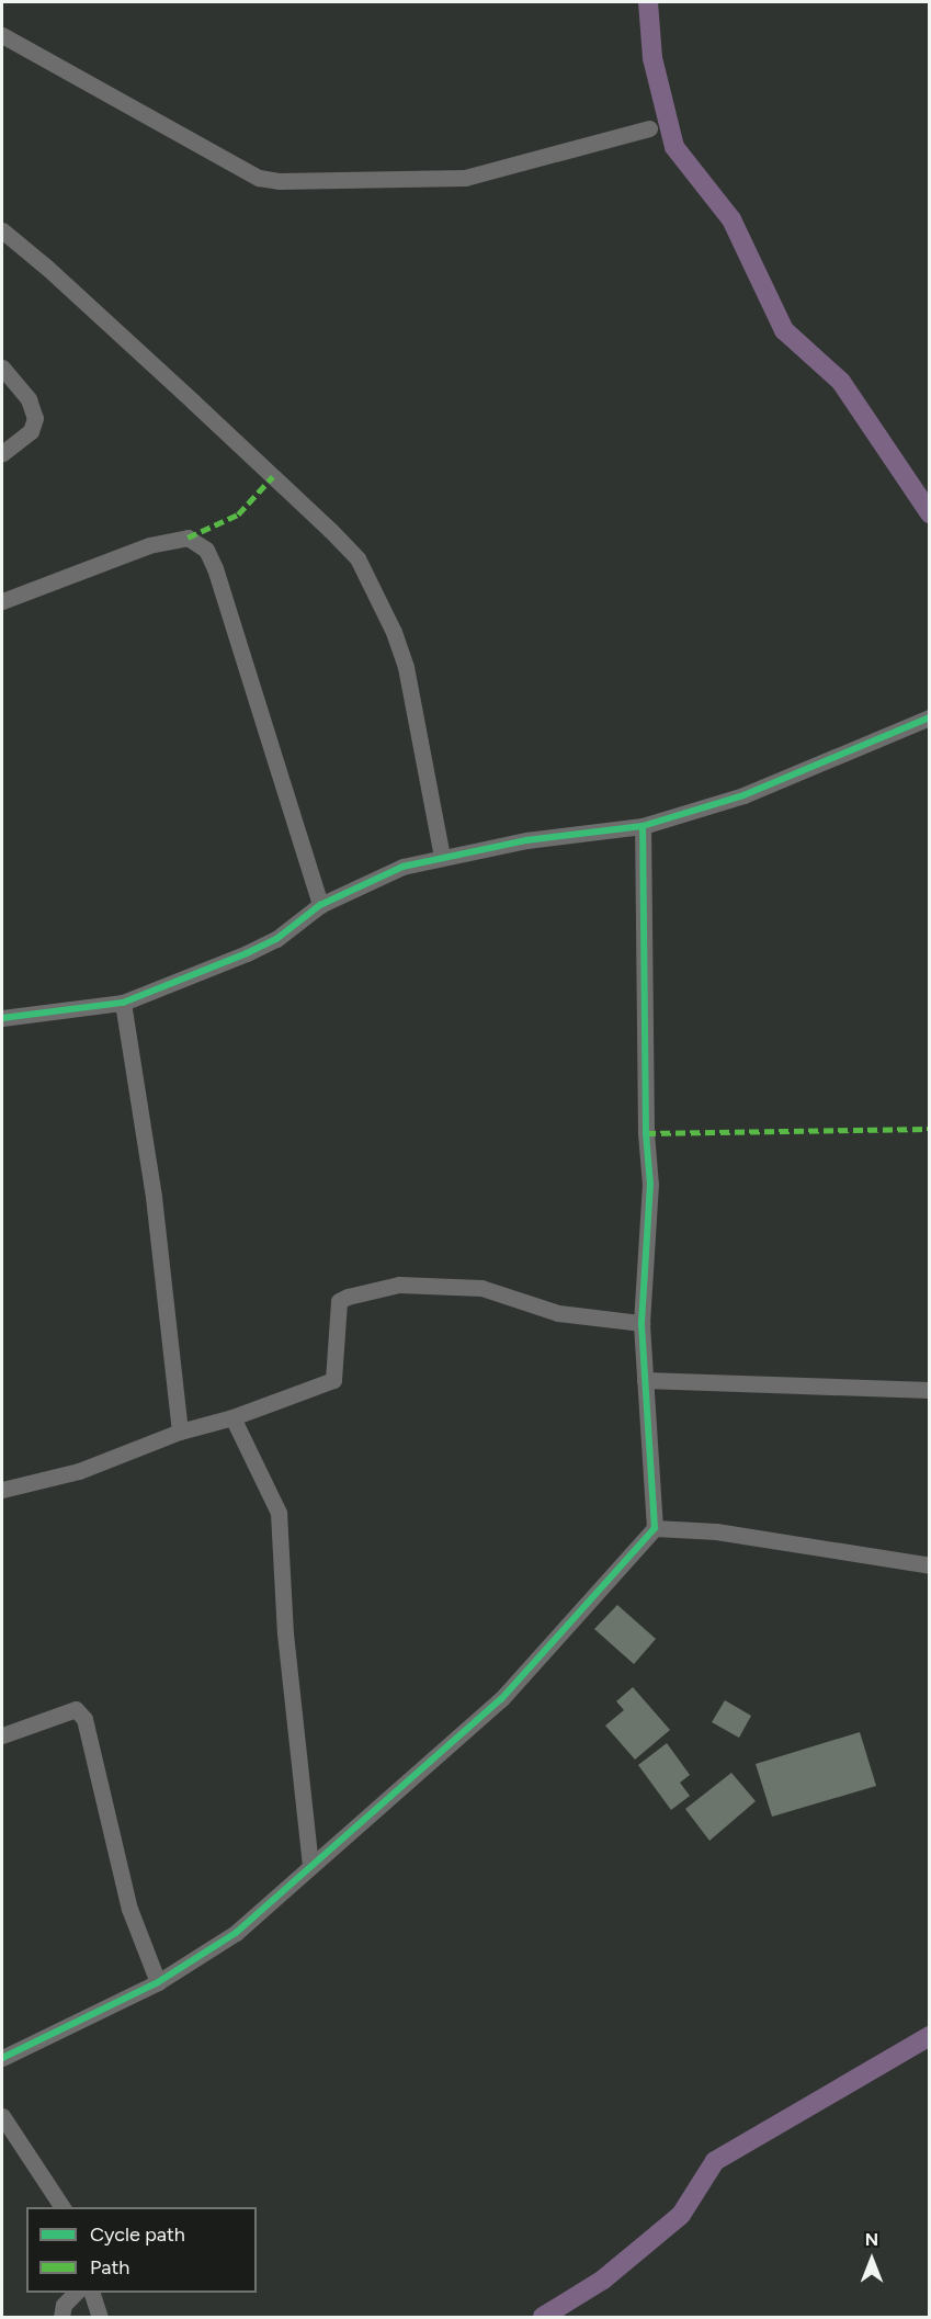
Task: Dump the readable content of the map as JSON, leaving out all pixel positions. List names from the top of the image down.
{
  "legend": ["Cycle path", "Path"],
  "north": "top"
}
